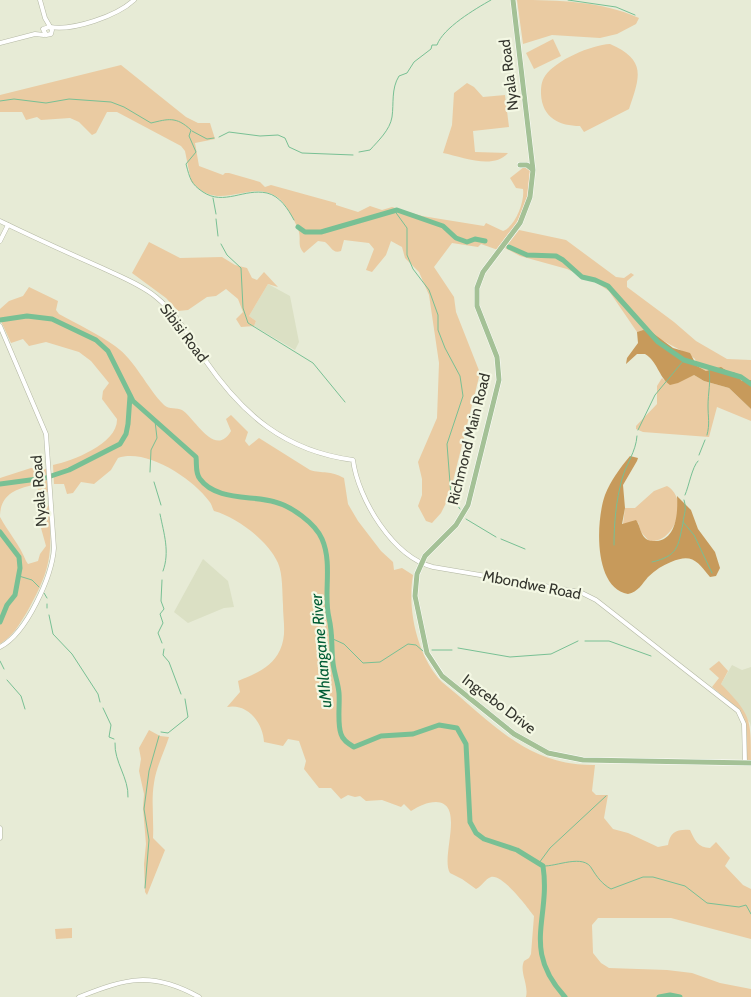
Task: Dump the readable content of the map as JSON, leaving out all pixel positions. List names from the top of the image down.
{
  "streets": {
    "main road": ["Nyala Road", "Richmond Main Road", "Ingcebo Drive"],
    "street": ["Sibisi Road", "Mbondwe Road"]
  },
  "crossings": [
    ["Nyala Road", "Richmond Main Road"],
    ["Sibisi Road", "Mbondwe Road"],
    ["Richmond Main Road", "Mbondwe Road"],
    ["Richmond Main Road", "Ingcebo Drive"],
    ["Mbondwe Road", "Ingcebo Drive"]
  ],
  "water": ["uMhlangane River"]
}
